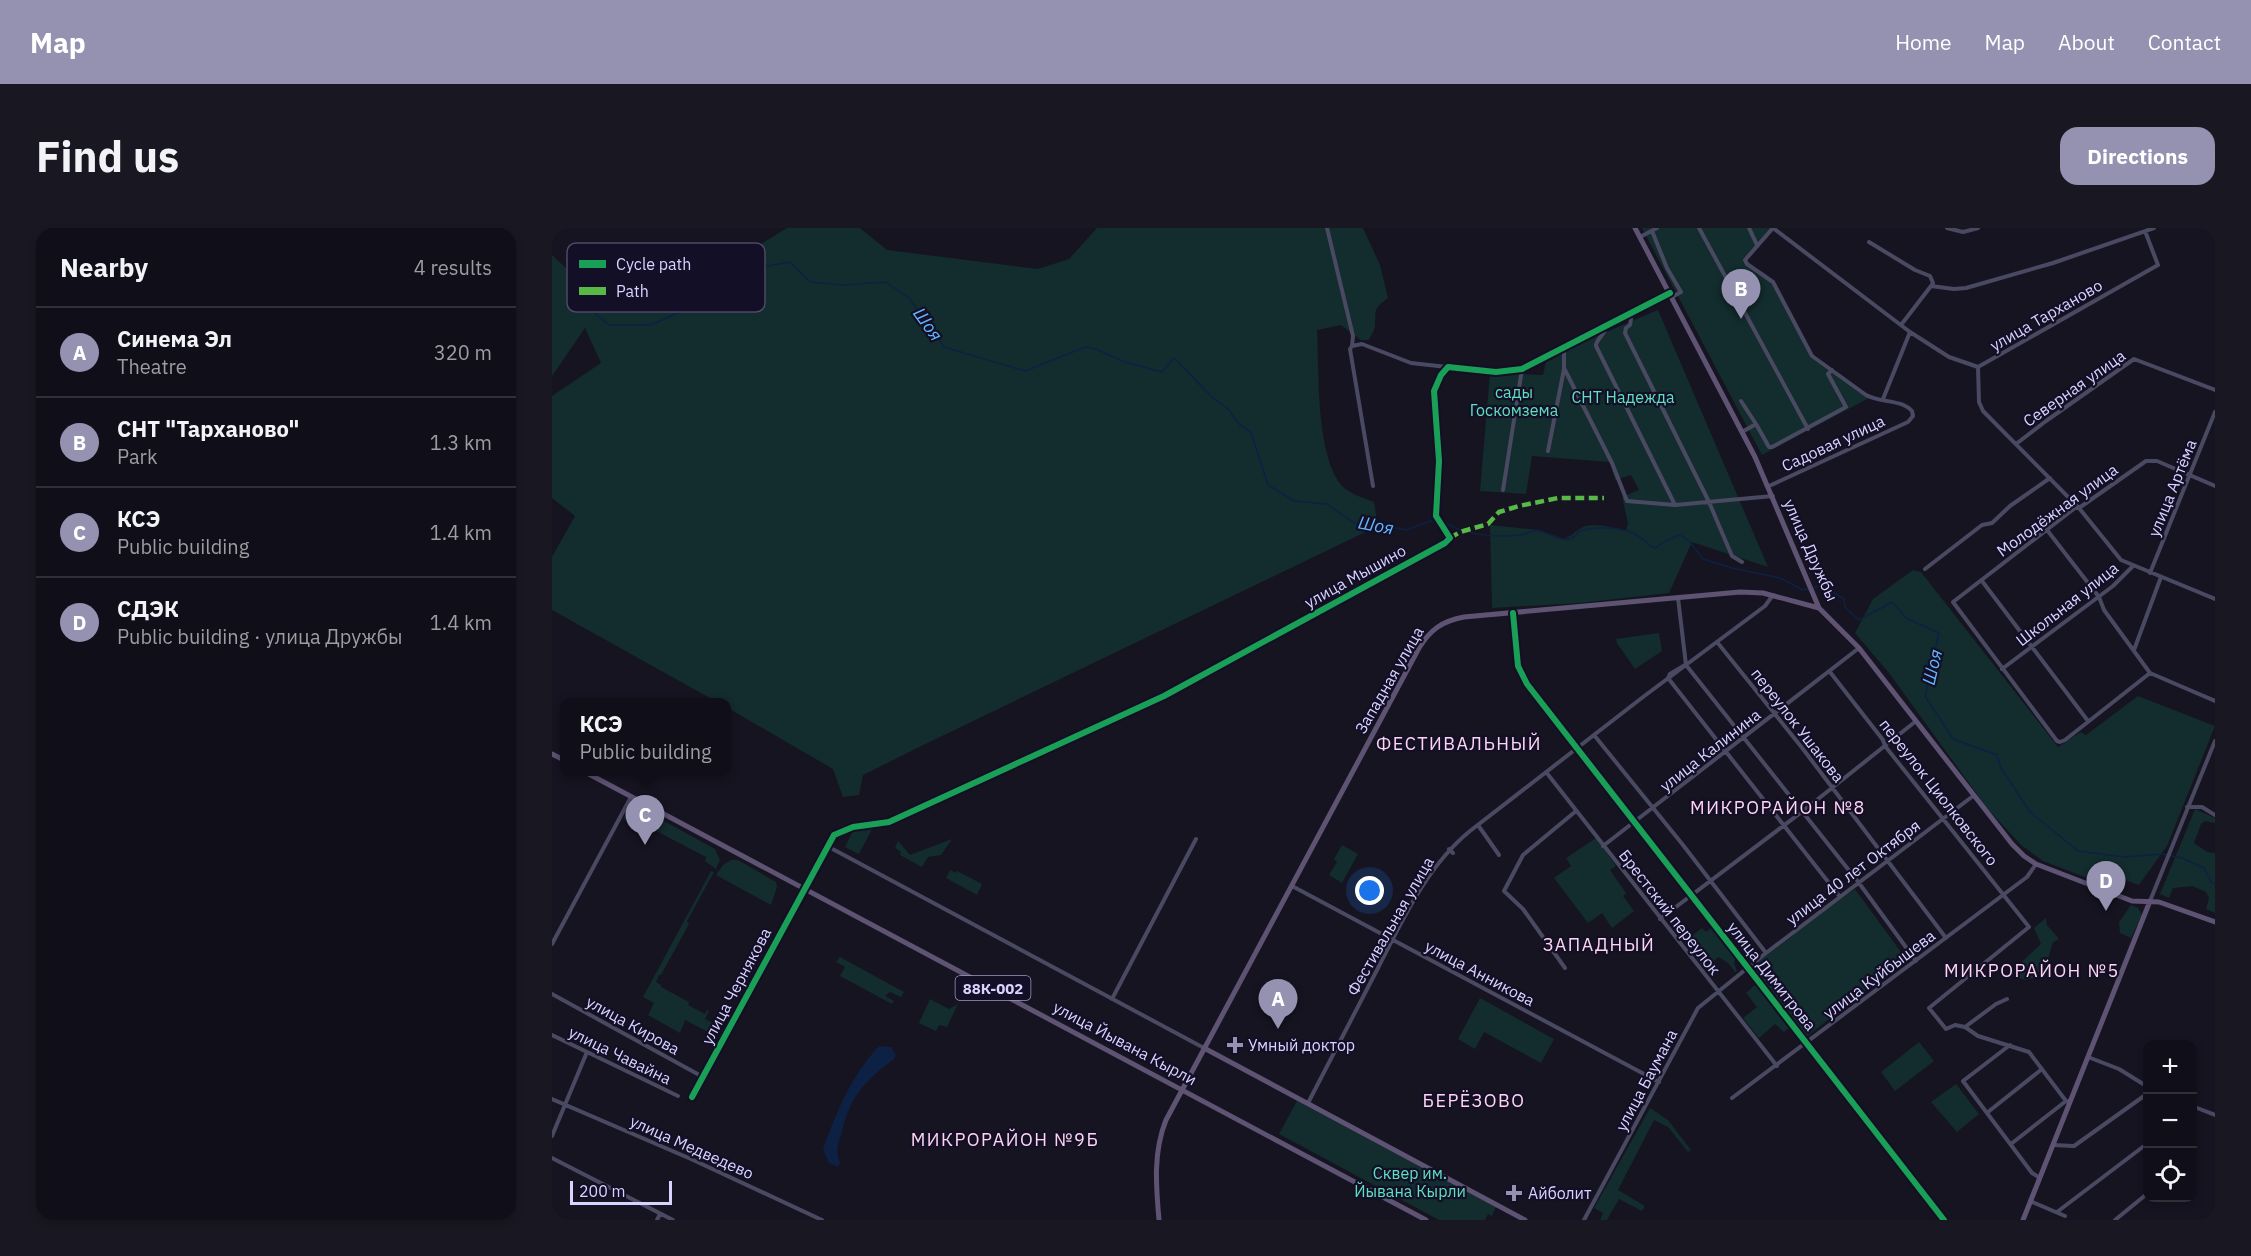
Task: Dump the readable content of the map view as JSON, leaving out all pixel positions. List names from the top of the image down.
{
  "streets": {
    "main road": [
      "улица Дружбы",
      "Западная улица",
      "88К-002",
      "улица Йывана Кырли"
    ],
    "street": [
      "улица Тарханово",
      "Северная улица",
      "Садовая улица",
      "улица Артёма",
      "Молодёжная улица",
      "улица Мышино",
      "Школьная улица",
      "переулок Ушакова",
      "улица Калинина",
      "переулок Циолковского",
      "улица 40 лет Октября",
      "Брестский переулок",
      "Фестивальная улица",
      "улица Анникова",
      "улица Куйбышева",
      "улица Димитрова",
      "улица Чернякова",
      "улица Кирова",
      "улица Чавайна",
      "улица Баумана",
      "улица Медведево"
    ]
  },
  "crossings": [
    ["Садовая улица", "улица Дружбы"],
    ["улица Артёма", "Молодёжная улица"],
    ["улица Артёма", "Школьная улица"],
    ["Молодёжная улица", "Школьная улица"],
    ["улица Дружбы", "Западная улица"],
    ["улица Дружбы", "улица Калинина"],
    ["улица Дружбы", "улица 40 лет Октября"],
    ["улица Дружбы", "улица Куйбышева"],
    ["улица Мышино", "улица Чернякова"],
    ["улица Мышино", "улица Йывана Кырли"],
    ["Западная улица", "Фестивальная улица"],
    ["Западная улица", "улица Анникова"],
    ["Западная улица", "улица Димитрова"],
    ["Западная улица", "улица Йывана Кырли"],
    ["переулок Ушакова", "улица Калинина"],
    ["переулок Ушакова", "улица 40 лет Октября"],
    ["переулок Ушакова", "Фестивальная улица"],
    ["переулок Ушакова", "улица Куйбышева"],
    ["улица Калинина", "переулок Циолковского"],
    ["улица Калинина", "Брестский переулок"],
    ["улица Калинина", "улица Димитрова"],
    ["переулок Циолковского", "улица 40 лет Октября"],
    ["переулок Циолковского", "улица Куйбышева"],
    ["улица 40 лет Октября", "улица Димитрова"],
    ["улица 40 лет Октября", "улица Баумана"],
    ["Брестский переулок", "Фестивальная улица"],
    ["Брестский переулок", "улица Куйбышева"],
    ["Брестский переулок", "улица Баумана"],
    ["Фестивальная улица", "улица Анникова"],
    ["Фестивальная улица", "улица Димитрова"],
    ["Фестивальная улица", "улица Йывана Кырли"],
    ["улица Анникова", "улица Баумана"],
    ["улица Куйбышева", "улица Димитрова"],
    ["улица Димитрова", "улица Баумана"],
    ["улица Чернякова", "улица Кирова"],
    ["улица Чернякова", "улица Йывана Кырли"]
  ],
  "districts": [
    "ФЕСТИВАЛЬНЫЙ",
    "МИКРОРАЙОН №8",
    "ЗАПАДНЫЙ",
    "МИКРОРАЙОН №5",
    "БЕРЁЗОВО",
    "МИКРОРАЙОН №9Б"
  ],
  "water": ["Шоя"],
  "parks": ["сады Госкомзема", "СНТ Надежда", "Сквер им. Йывана Кырли"],
  "places": {
    "health": ["Умный доктор", "Айболит"]
  },
  "legend": ["Cycle path", "Path"],
  "scale_bar": "200 m",
  "page": {
    "header": "Map",
    "nav": [
      "Home",
      "Map",
      "About",
      "Contact"
    ],
    "buttons": "Directions",
    "title": "Find us",
    "heading": ["Nearby", "4 results"],
    "pins": [
      "B",
      "C",
      "D",
      "A"
    ],
    "list": [
      {
        "mark": "A",
        "name": "Синема Эл",
        "note": "Theatre",
        "value": "320 m"
      },
      {
        "mark": "B",
        "name": "СНТ \"Тарханово\"",
        "note": "Park",
        "value": "1.3 km"
      },
      {
        "mark": "C",
        "name": "КСЭ",
        "note": "Public building",
        "value": "1.4 km"
      },
      {
        "mark": "D",
        "name": "СДЭК",
        "note": "Public building · улица Дружбы",
        "value": "1.4 km"
      }
    ],
    "popup": ["КСЭ", "Public building"],
    "map_buttons": ["+", "−"],
    "scale": "200 m"
  }
}
